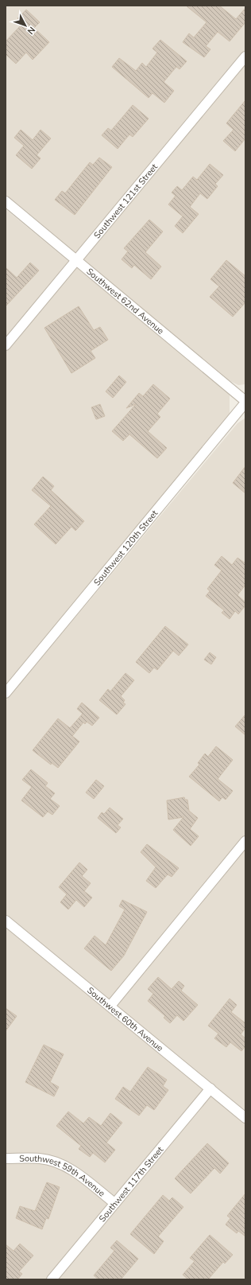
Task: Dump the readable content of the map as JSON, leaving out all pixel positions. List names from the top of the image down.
{
  "streets": {
    "street": [
      "Southwest 121st Street",
      "Southwest 62nd Avenue",
      "Southwest 120th Street",
      "Southwest 60th Avenue",
      "Southwest 59th Avenue",
      "Southwest 117th Street"
    ]
  },
  "crossings": [
    ["Southwest 121st Street", "Southwest 62nd Avenue"],
    ["Southwest 62nd Avenue", "Southwest 120th Street"],
    ["Southwest 60th Avenue", "Southwest 117th Street"],
    ["Southwest 59th Avenue", "Southwest 117th Street"]
  ],
  "north": "bottom right"
}
